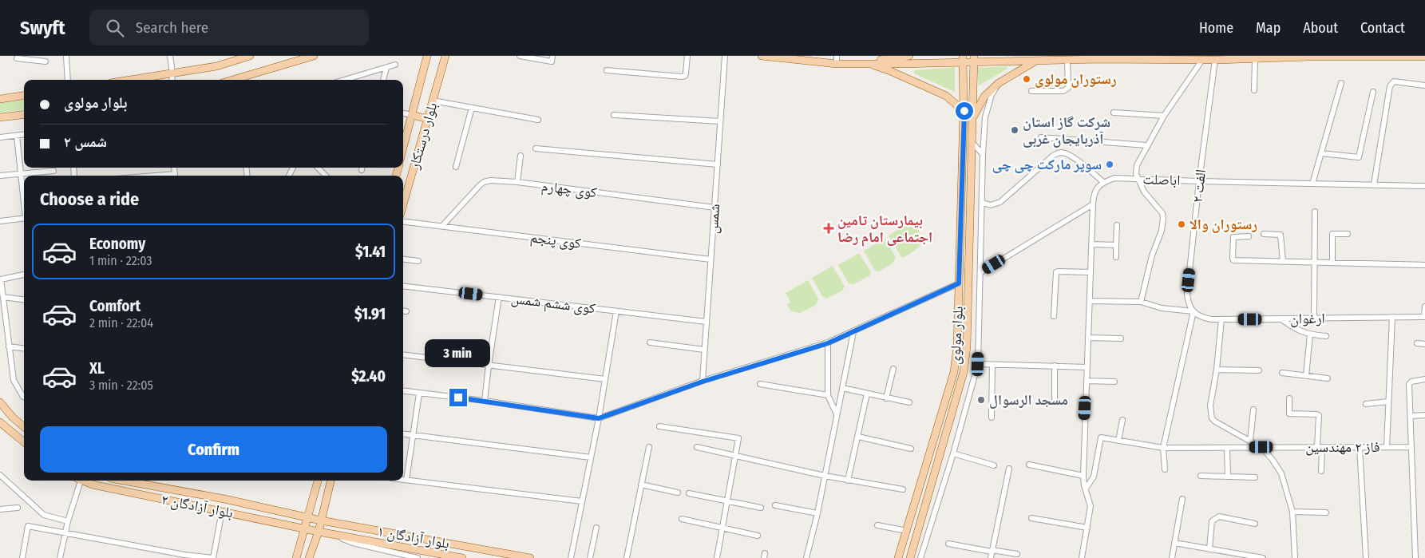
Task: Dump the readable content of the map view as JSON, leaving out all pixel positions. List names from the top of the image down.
{
  "streets": {
    "main road": [
      "بلوار درستکار",
      "بلوار مولوی",
      "بلوار آزادگان ۲",
      "بلوار آزادگان ۱"
    ],
    "street": [
      "اباصلت",
      "الفت ۲",
      "کوی چهارم",
      "شمس",
      "کوی پنجم",
      "کوی ششم شمس",
      "ارغوان",
      "فاز ۲ مهندسین"
    ]
  },
  "crossings": [
    ["اباصلت", "الفت ۲"],
    ["الفت ۲", "ارغوان"],
    ["کوی چهارم", "شمس"],
    ["کوی چهارم", "کوی پنجم"],
    ["شمس", "کوی پنجم"],
    ["شمس", "کوی ششم شمس"],
    ["بلوار آزادگان ۲", "بلوار آزادگان ۱"]
  ],
  "places": {
    "other": [
      "رستوران مولوی",
      "شرکت گاز استان آذربایجان غربی",
      "سوپر مارکت چی چی",
      "رستوران والا",
      "مسجد الرسوال"
    ],
    "health": ["بیمارستان تامین اجتماعی امام رضا"]
  },
  "page": {
    "header": "Swyft",
    "search": "Search here",
    "nav": [
      "Home",
      "Map",
      "About",
      "Contact"
    ],
    "banner": ["بلوار مولوی", "شمس ۲"],
    "heading": "Choose a ride",
    "list": [
      {
        "name": "Economy",
        "note": "1 min · 22:03",
        "value": "$1.41"
      },
      {
        "name": "Comfort",
        "note": "2 min · 22:04",
        "value": "$1.91"
      },
      {
        "name": "XL",
        "note": "3 min · 22:05",
        "value": "$2.40"
      }
    ],
    "bubble": "3 min",
    "buttons": "Confirm"
  }
}
